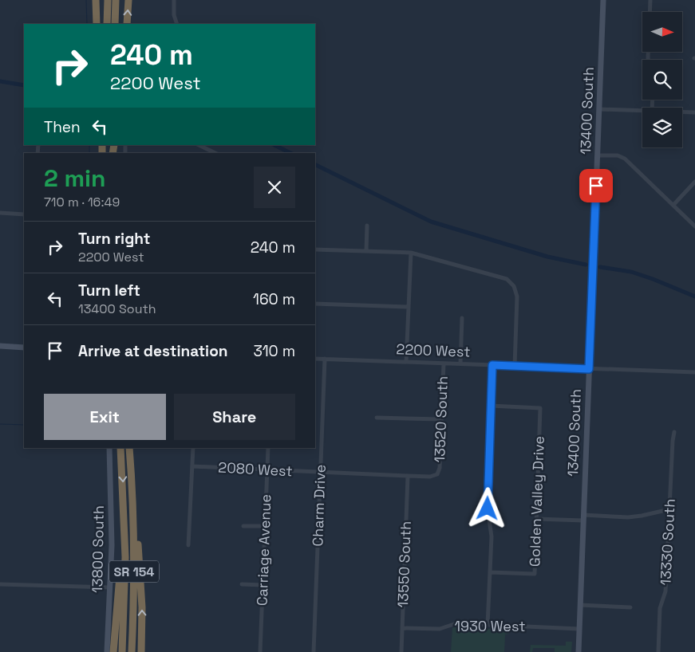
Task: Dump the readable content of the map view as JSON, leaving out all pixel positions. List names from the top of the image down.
{
  "streets": {
    "highway": ["SR 154"],
    "street": [
      "13400 South",
      "2200 West",
      "13520 South",
      "2080 West",
      "Golden Valley Drive",
      "Charm Drive",
      "13330 South",
      "13800 South",
      "Carriage Avenue",
      "13550 South",
      "1930 West"
    ]
  },
  "crossings": [
    ["13400 South", "2200 West"],
    ["13400 South", "1930 West"],
    ["2200 West", "13520 South"],
    ["2200 West", "Charm Drive"],
    ["13520 South", "2080 West"],
    ["2080 West", "Charm Drive"],
    ["2080 West", "Carriage Avenue"],
    ["2080 West", "13550 South"],
    ["13550 South", "1930 West"]
  ],
  "north": "right",
  "page": {
    "turn": ["240 m", "2200 West"],
    "then": "Then",
    "heading": ["2 min", "710 m · 16:49"],
    "list": [
      {
        "name": "Turn right",
        "note": "2200 West",
        "value": "240 m"
      },
      {
        "name": "Turn left",
        "note": "13400 South",
        "value": "160 m"
      },
      {
        "name": "Arrive at destination",
        "value": "310 m"
      }
    ],
    "buttons": ["Exit", "Share"]
  }
}
